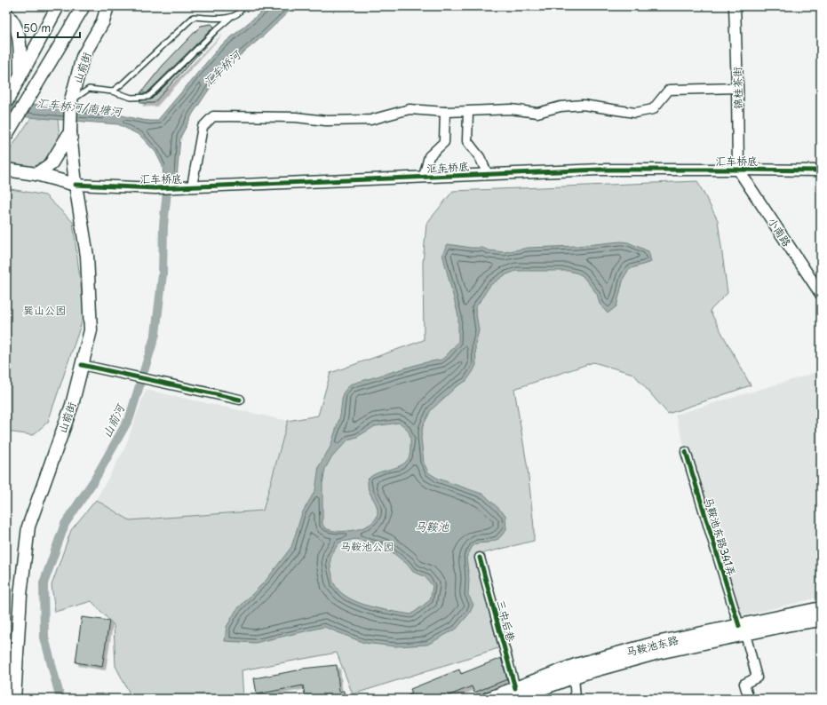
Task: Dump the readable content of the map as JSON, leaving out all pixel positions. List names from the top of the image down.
{
  "streets": {
    "main road": ["山前街", "马鞍池东路"],
    "street": [
      "锦桂茶街",
      "汇车桥底",
      "小南路",
      "马鞍池东路341弄",
      "三中后巷"
    ]
  },
  "crossings": [
    ["山前街", "汇车桥底"],
    ["锦桂茶街", "汇车桥底"],
    ["锦桂茶街", "小南路"],
    ["汇车桥底", "小南路"],
    ["马鞍池东路341弄", "马鞍池东路"],
    ["三中后巷", "马鞍池东路"]
  ],
  "water": [
    "汇车桥河",
    "汇车桥河/南塘河",
    "山前河",
    "马鞍池"
  ],
  "parks": ["巽山公园", "马鞍池公园"],
  "scale_bar": "50 m"
}
